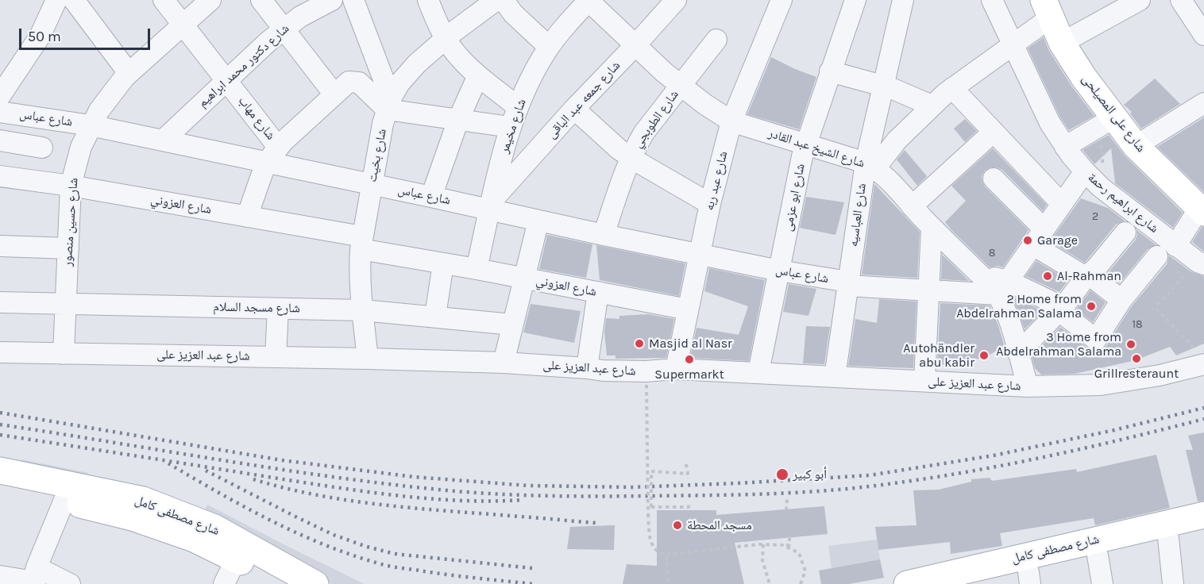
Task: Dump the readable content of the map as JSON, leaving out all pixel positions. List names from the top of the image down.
{
  "streets": {
    "main road": ["شارع على المصيلحى", "شارع مصطفى كامل"],
    "street": [
      "شارع دكتور محمد ابراهيم",
      "شارع جمعه عبد الباقى",
      "شارع عباس",
      "شارع مهاب",
      "شارع الطوبجي",
      "شارع مخيمر",
      "شارع الشيخ عبد القادر",
      "شارع بخيت",
      "شارع عبد ربه",
      "شارع ابو عزمى",
      "شارع ابراهيم رحمة",
      "شارع العزوني",
      "شارع العباسيه",
      "شارع حسين منصور",
      "شارع مسجد السلام",
      "شارع عبد العزيز على"
    ]
  },
  "crossings": [
    ["شارع دكتور محمد ابراهيم", "شارع عباس"],
    ["شارع دكتور محمد ابراهيم", "شارع مهاب"],
    ["شارع جمعه عبد الباقى", "شارع عباس"],
    ["شارع جمعه عبد الباقى", "شارع مخيمر"],
    ["شارع جمعه عبد الباقى", "شارع الشيخ عبد القادر"],
    ["شارع عباس", "شارع مهاب"],
    ["شارع عباس", "شارع الطوبجي"],
    ["شارع عباس", "شارع مخيمر"],
    ["شارع عباس", "شارع الشيخ عبد القادر"],
    ["شارع عباس", "شارع بخيت"],
    ["شارع عباس", "شارع عبد ربه"],
    ["شارع عباس", "شارع ابو عزمى"],
    ["شارع عباس", "شارع العباسيه"],
    ["شارع عباس", "شارع حسين منصور"],
    ["شارع مهاب", "شارع حسين منصور"],
    ["شارع الطوبجي", "شارع الشيخ عبد القادر"],
    ["شارع مخيمر", "شارع الشيخ عبد القادر"],
    ["شارع مخيمر", "شارع العزوني"],
    ["شارع الشيخ عبد القادر", "شارع عبد ربه"],
    ["شارع الشيخ عبد القادر", "شارع ابو عزمى"],
    ["شارع الشيخ عبد القادر", "شارع العباسيه"],
    ["شارع الشيخ عبد القادر", "شارع عبد العزيز على"],
    ["شارع بخيت", "شارع العزوني"],
    ["شارع بخيت", "شارع مسجد السلام"],
    ["شارع بخيت", "شارع عبد العزيز على"],
    ["شارع عبد ربه", "شارع العزوني"],
    ["شارع عبد ربه", "شارع عبد العزيز على"],
    ["شارع ابو عزمى", "شارع عبد العزيز على"],
    ["شارع العزوني", "شارع حسين منصور"],
    ["شارع العباسيه", "شارع عبد العزيز على"],
    ["شارع حسين منصور", "شارع مسجد السلام"],
    ["شارع حسين منصور", "شارع عبد العزيز على"]
  ],
  "places": [
    "Garage",
    "Al-Rahman",
    "2 Home from Abdelrahman Salama",
    "Masjid al Nasr",
    "3 Home from Abdelrahman Salama",
    "Autohändler abu kabir",
    "Grillresteraunt",
    "Supermarkt",
    "أبو كبير",
    "مسجد المحطة"
  ],
  "house_numbers": ["2", "8", "18"],
  "scale_bar": "50 m"
}
